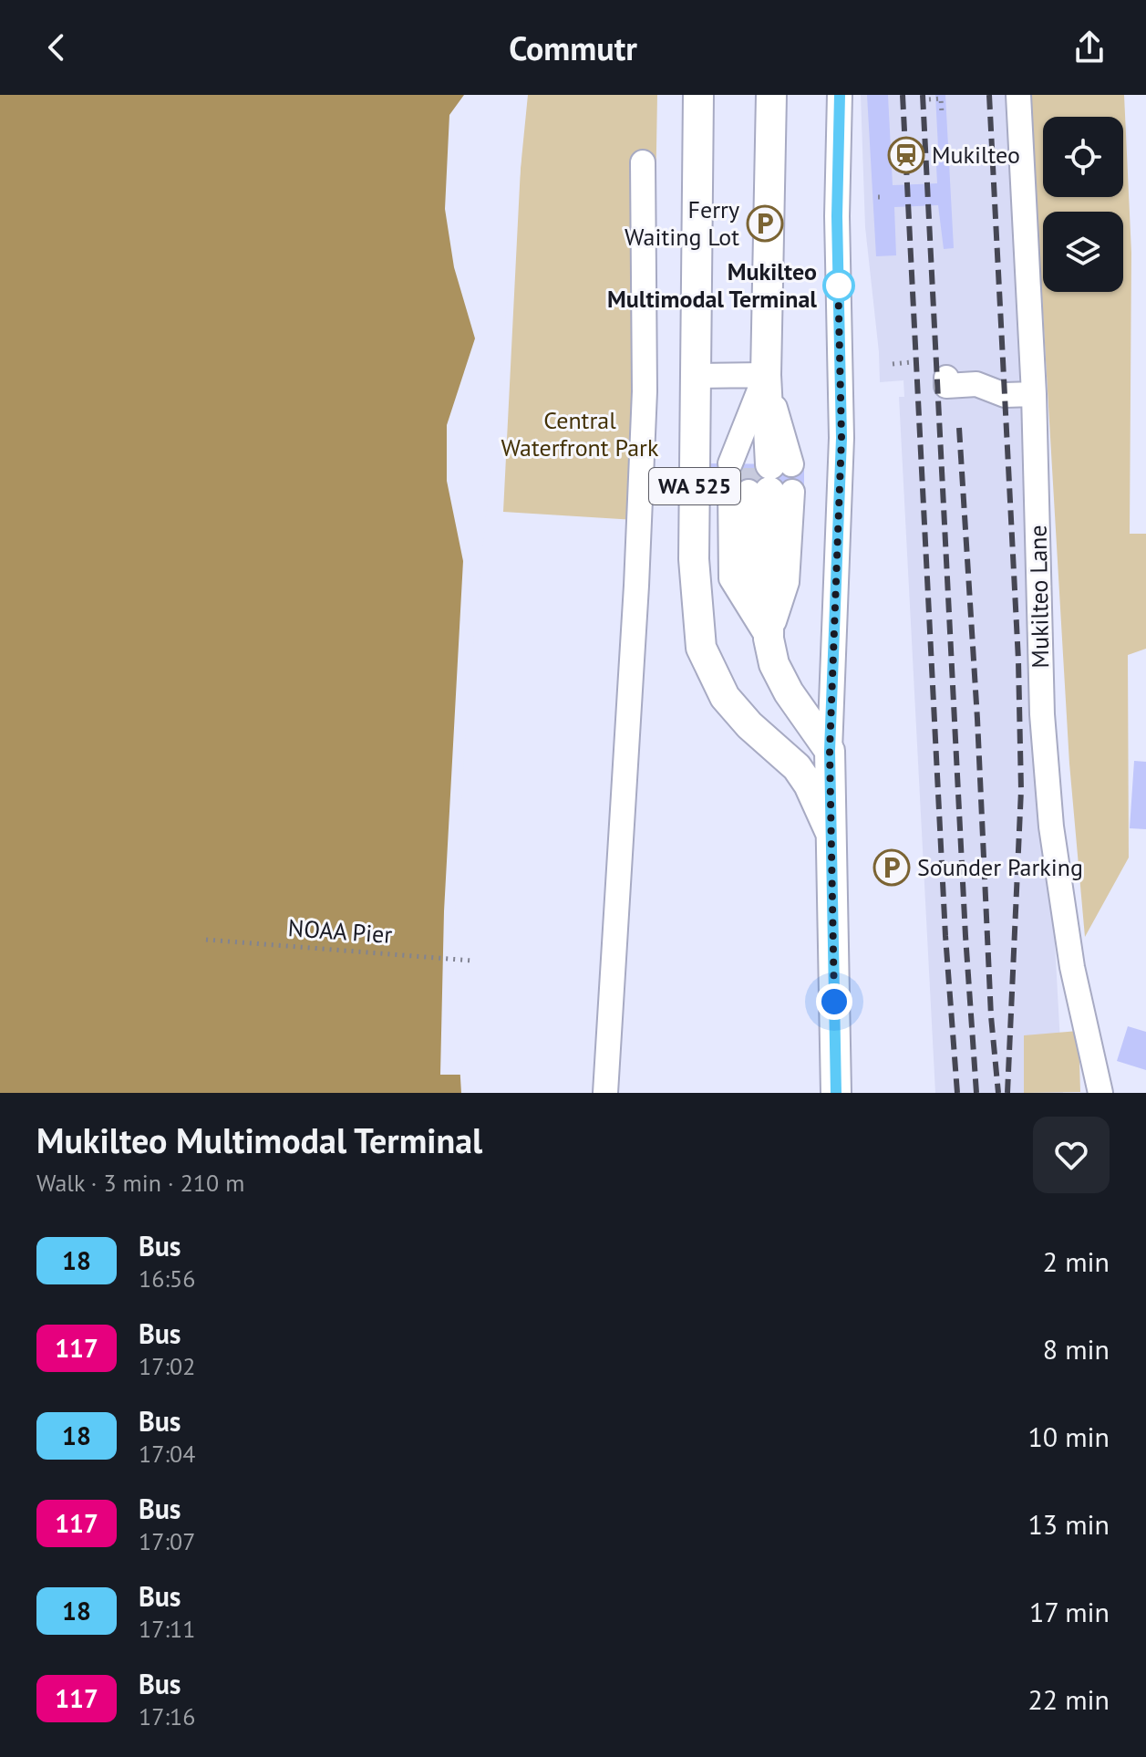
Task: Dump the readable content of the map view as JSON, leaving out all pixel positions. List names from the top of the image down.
{
  "streets": {
    "main road": ["WA 525"],
    "street": ["Mukilteo Lane"],
    "path": ["NOAA Pier"]
  },
  "parks": ["Central Waterfront Park"],
  "places": {
    "station": ["Mukilteo"],
    "parking": ["Ferry Waiting Lot", "Sounder Parking"],
    "other": ["Mukilteo Multimodal Terminal"]
  },
  "lines": ["bus line 18"],
  "page": {
    "header": "Commutr",
    "heading": ["Mukilteo Multimodal Terminal", "Walk · 3 min · 210 m"],
    "list": [
      {
        "mark": "18",
        "name": "Bus",
        "note": "16:56",
        "value": "2 min"
      },
      {
        "mark": "117",
        "name": "Bus",
        "note": "17:02",
        "value": "8 min"
      },
      {
        "mark": "18",
        "name": "Bus",
        "note": "17:04",
        "value": "10 min"
      },
      {
        "mark": "117",
        "name": "Bus",
        "note": "17:07",
        "value": "13 min"
      },
      {
        "mark": "18",
        "name": "Bus",
        "note": "17:11",
        "value": "17 min"
      },
      {
        "mark": "117",
        "name": "Bus",
        "note": "17:16",
        "value": "22 min"
      }
    ]
  }
}
